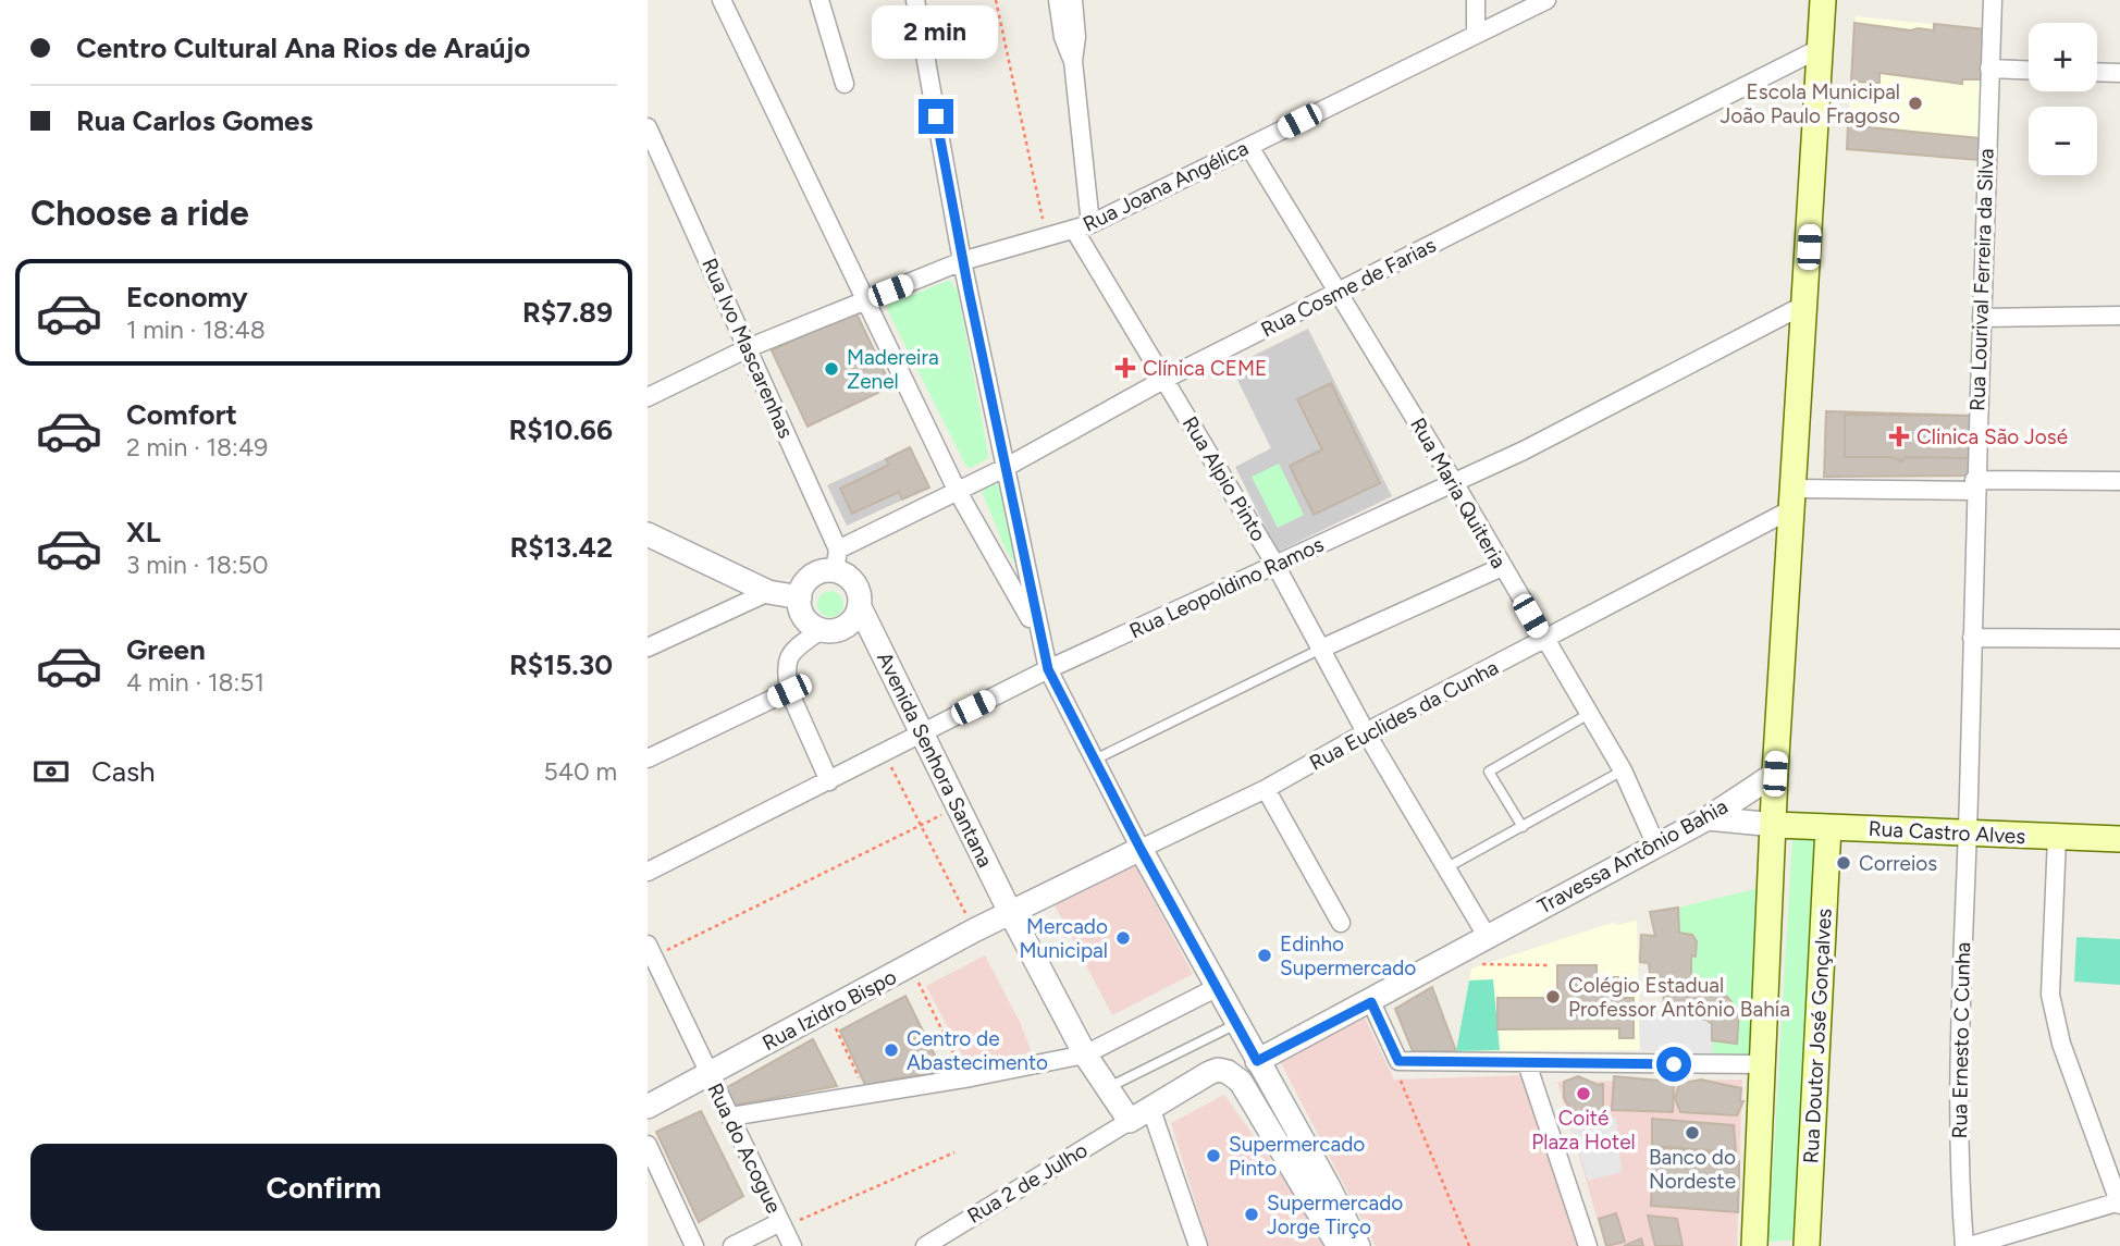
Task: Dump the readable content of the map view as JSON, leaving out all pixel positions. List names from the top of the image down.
{
  "streets": {
    "main road": ["Rua Castro Alves", "Rua Doutor José Gonçalves"],
    "street": [
      "Rua Joana Angélica",
      "Rua Lourival Ferreira da Silva",
      "Rua Cosme de Farias",
      "Rua Ivo Mascarenhas",
      "Rua Alpio Pinto",
      "Rua Maria Quiteria",
      "Rua Leopoldino Ramos",
      "Rua Euclides da Cunha",
      "Avenida Senhora Santana",
      "Travessa Antônio Bahia",
      "Rua Izidro Bispo",
      "Rua Ernesto C Cunha",
      "Rua do Acogue",
      "Rua 2 de Julho"
    ]
  },
  "crossings": [
    ["Rua Joana Angélica", "Rua Ivo Mascarenhas"],
    ["Rua Joana Angélica", "Rua Alpio Pinto"],
    ["Rua Joana Angélica", "Rua Maria Quiteria"],
    ["Rua Lourival Ferreira da Silva", "Rua Castro Alves"],
    ["Rua Lourival Ferreira da Silva", "Rua Ernesto C Cunha"],
    ["Rua Cosme de Farias", "Rua Ivo Mascarenhas"],
    ["Rua Cosme de Farias", "Rua Alpio Pinto"],
    ["Rua Cosme de Farias", "Rua Maria Quiteria"],
    ["Rua Cosme de Farias", "Avenida Senhora Santana"],
    ["Rua Ivo Mascarenhas", "Avenida Senhora Santana"],
    ["Rua Alpio Pinto", "Rua Leopoldino Ramos"],
    ["Rua Alpio Pinto", "Rua Euclides da Cunha"],
    ["Rua Maria Quiteria", "Rua Leopoldino Ramos"],
    ["Rua Maria Quiteria", "Rua Euclides da Cunha"],
    ["Rua Maria Quiteria", "Travessa Antônio Bahia"],
    ["Rua Leopoldino Ramos", "Avenida Senhora Santana"],
    ["Rua Euclides da Cunha", "Avenida Senhora Santana"],
    ["Rua Euclides da Cunha", "Rua Izidro Bispo"],
    ["Avenida Senhora Santana", "Rua Izidro Bispo"],
    ["Avenida Senhora Santana", "Rua 2 de Julho"],
    ["Rua Castro Alves", "Rua Doutor José Gonçalves"],
    ["Rua Castro Alves", "Rua Ernesto C Cunha"],
    ["Rua Izidro Bispo", "Rua do Acogue"]
  ],
  "places": {
    "other": [
      "Escola Municipal João Paulo Fragoso",
      "Madereira Zenel",
      "Correios",
      "Mercado Municipal",
      "Edinho Supermercado",
      "Colégio Estadual Professor Antônio Bahia",
      "Centro de Abastecimento",
      "Coité Plaza Hotel",
      "Banco do Nordeste",
      "Supermercado Pinto",
      "Supermercado Jorge Tirço"
    ],
    "health": ["Clínica CEME", "Clinica São José"]
  },
  "page": {
    "banner": ["Centro Cultural Ana Rios de Araújo", "Rua Carlos Gomes"],
    "bubble": "2 min",
    "map_buttons": ["+", "−"],
    "heading": "Choose a ride",
    "list": [
      {
        "name": "Economy",
        "note": "1 min · 18:48",
        "value": "R$7.89"
      },
      {
        "name": "Comfort",
        "note": "2 min · 18:49",
        "value": "R$10.66"
      },
      {
        "name": "XL",
        "note": "3 min · 18:50",
        "value": "R$13.42"
      },
      {
        "name": "Green",
        "note": "4 min · 18:51",
        "value": "R$15.30"
      }
    ],
    "pay": ["Cash", "540 m"],
    "buttons": "Confirm"
  }
}
